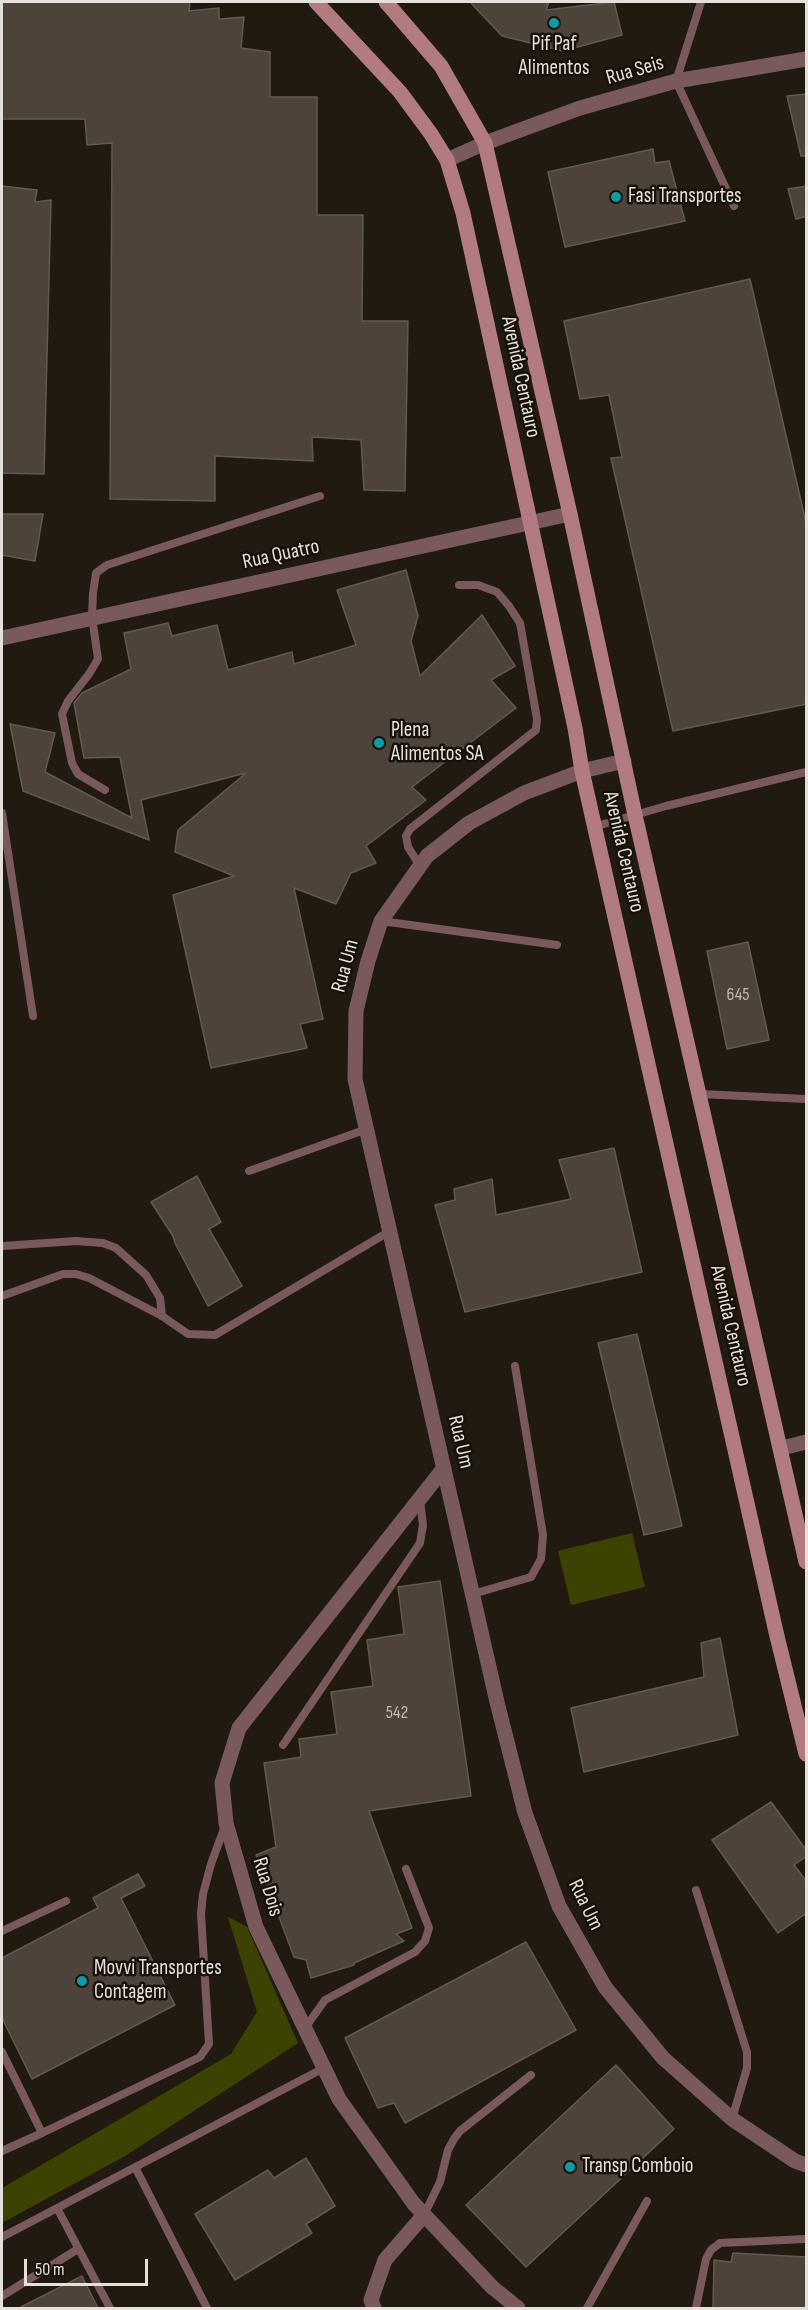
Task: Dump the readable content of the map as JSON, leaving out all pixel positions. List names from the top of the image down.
{
  "streets": {
    "street": [
      "Rua Seis",
      "Avenida Centauro",
      "Rua Quatro",
      "Rua Um",
      "Rua Dois"
    ]
  },
  "crossings": [
    ["Rua Seis", "Avenida Centauro"],
    ["Avenida Centauro", "Rua Quatro"],
    ["Avenida Centauro", "Rua Um"],
    ["Rua Um", "Rua Dois"]
  ],
  "places": [
    "Pif Paf Alimentos",
    "Fasi Transportes",
    "Plena Alimentos SA",
    "Movvi Transportes Contagem",
    "Transp Comboio"
  ],
  "house_numbers": ["645", "542"],
  "scale_bar": "50 m"
}
